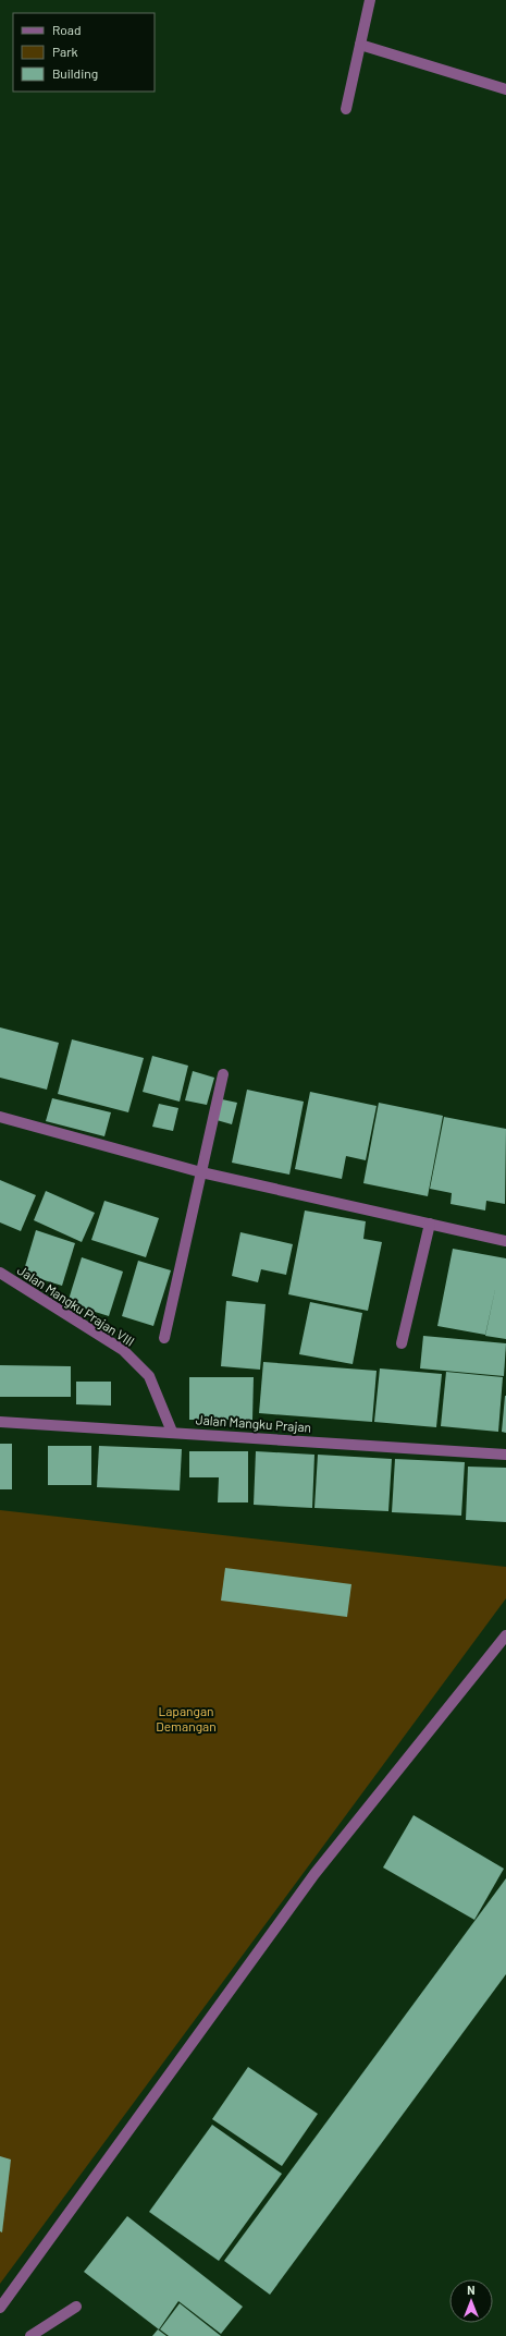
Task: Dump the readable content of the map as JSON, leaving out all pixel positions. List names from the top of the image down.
{
  "streets": {
    "street": ["Jalan Mangku Prajan VIII", "Jalan Mangku Prajan"]
  },
  "crossings": [
    ["Jalan Mangku Prajan VIII", "Jalan Mangku Prajan"]
  ],
  "parks": ["Lapangan Demangan"],
  "legend": ["Road", "Park", "Building"],
  "north": "top"
}
